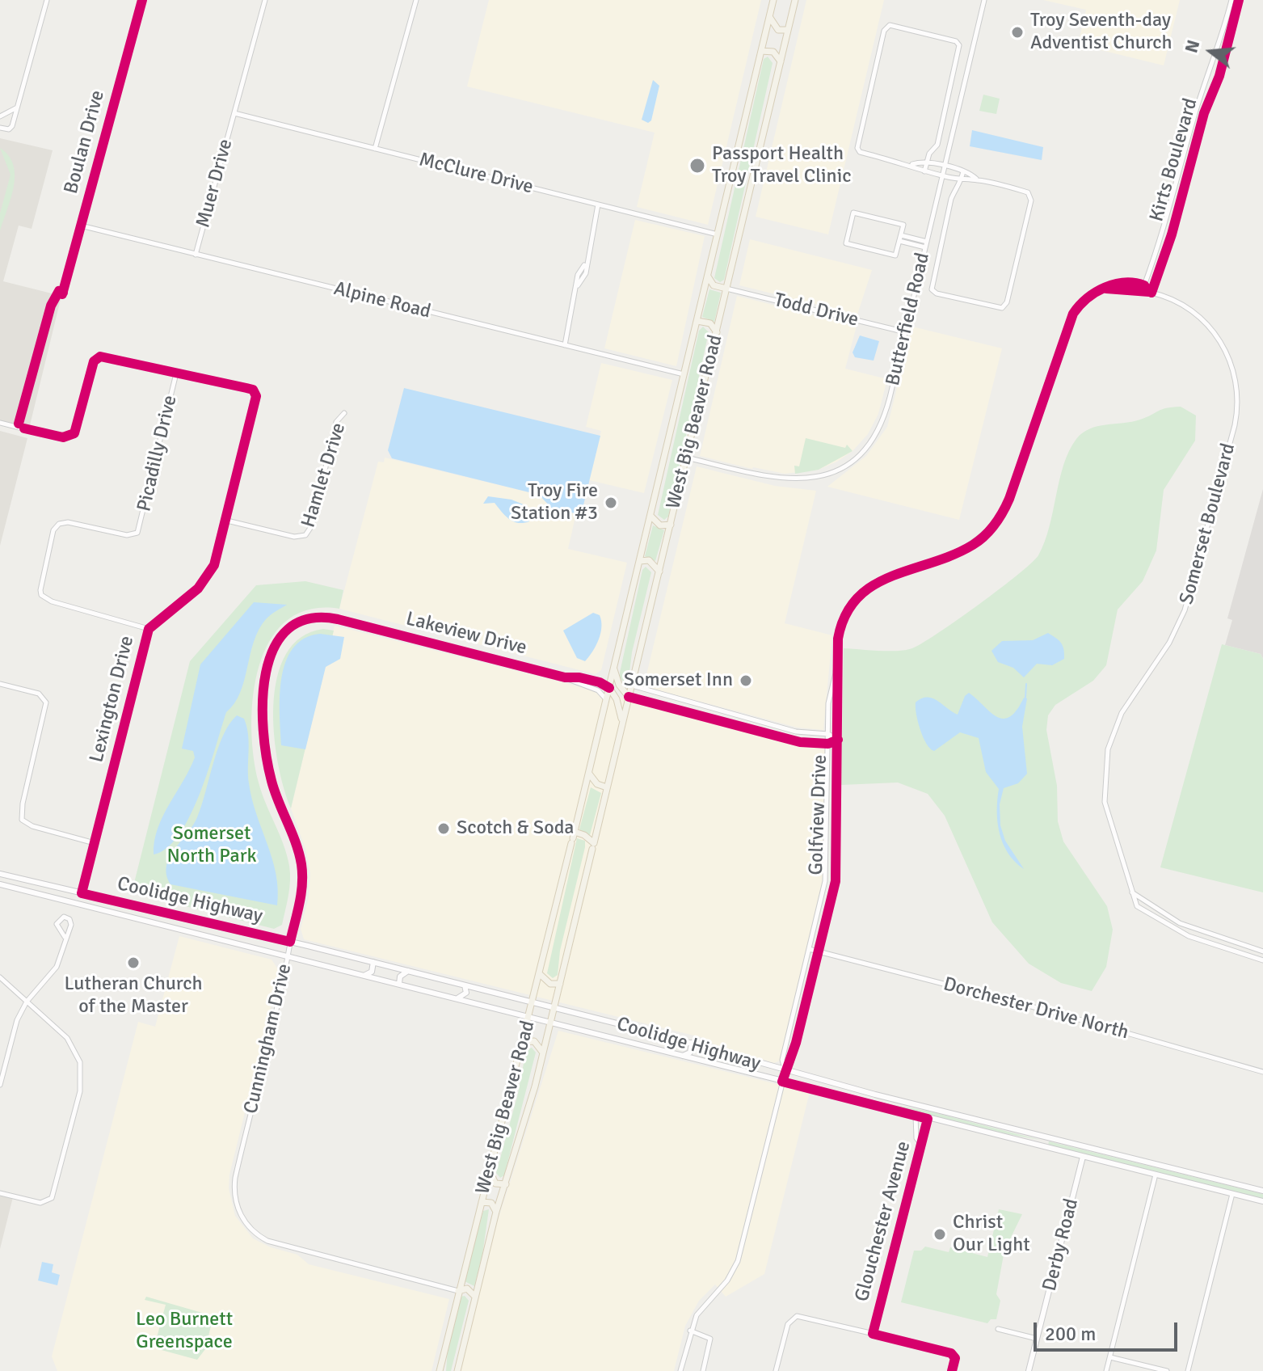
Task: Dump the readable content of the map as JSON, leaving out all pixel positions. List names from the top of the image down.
{
  "streets": {
    "main road": ["West Big Beaver Road", "Coolidge Highway", "Derby Road"],
    "street": [
      "Boulan Drive",
      "Kirts Boulevard",
      "McClure Drive",
      "Muer Drive",
      "Alpine Road",
      "Todd Drive",
      "Butterfield Road",
      "Picadilly Drive",
      "Hamlet Drive",
      "Somerset Boulevard",
      "Lakeview Drive",
      "Lexington Drive",
      "Golfview Drive",
      "Dorchester Drive North",
      "Cunningham Drive",
      "Glouchester Avenue"
    ]
  },
  "crossings": [
    ["Boulan Drive", "Alpine Road"],
    ["Kirts Boulevard", "Somerset Boulevard"],
    ["Kirts Boulevard", "Golfview Drive"],
    ["McClure Drive", "Muer Drive"],
    ["McClure Drive", "West Big Beaver Road"],
    ["Muer Drive", "Alpine Road"],
    ["Alpine Road", "West Big Beaver Road"],
    ["Todd Drive", "Butterfield Road"],
    ["Todd Drive", "West Big Beaver Road"],
    ["Butterfield Road", "West Big Beaver Road"],
    ["West Big Beaver Road", "Lakeview Drive"],
    ["West Big Beaver Road", "Coolidge Highway"],
    ["West Big Beaver Road", "Cunningham Drive"],
    ["Picadilly Drive", "Lexington Drive"],
    ["Hamlet Drive", "Lexington Drive"],
    ["Lakeview Drive", "Cunningham Drive"],
    ["Lexington Drive", "Coolidge Highway"],
    ["Golfview Drive", "Coolidge Highway"],
    ["Golfview Drive", "Dorchester Drive North"],
    ["Coolidge Highway", "Cunningham Drive"],
    ["Coolidge Highway", "Glouchester Avenue"],
    ["Coolidge Highway", "Derby Road"]
  ],
  "parks": ["Somerset North Park", "Leo Burnett Greenspace"],
  "places": [
    "Troy Seventh-day Adventist Church",
    "Passport Health Troy Travel Clinic",
    "Troy Fire Station #3",
    "Somerset Inn",
    "Scotch & Soda",
    "Lutheran Church of the Master",
    "Christ Our Light"
  ],
  "scale_bar": "200 m",
  "north": "left"
}
